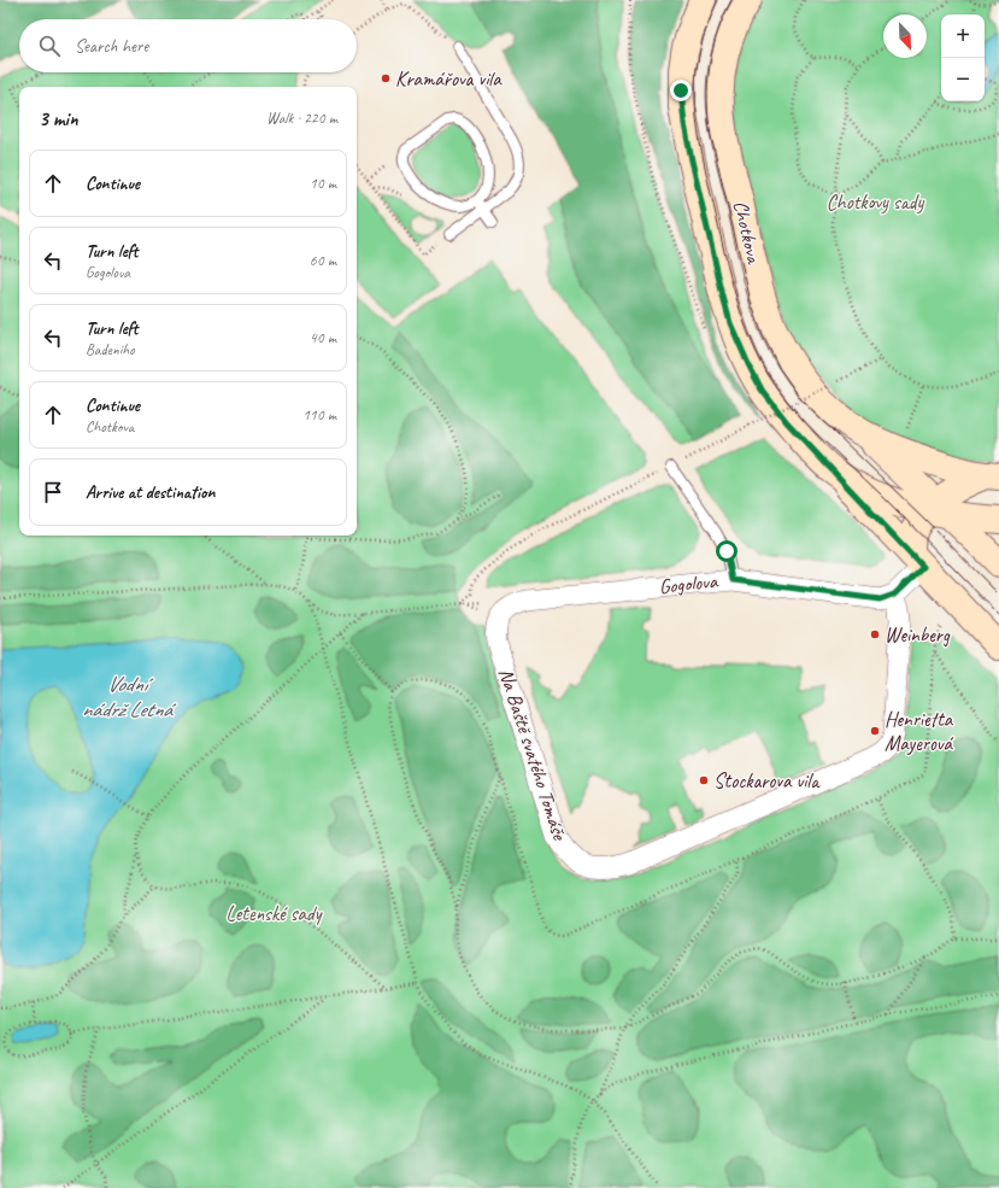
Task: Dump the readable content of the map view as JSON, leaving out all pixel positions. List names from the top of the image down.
{
  "streets": {
    "main road": ["Chotkova"],
    "street": ["Gogolova", "Na Baště svatého Tomáše"]
  },
  "crossings": [
    ["Gogolova", "Na Baště svatého Tomáše"]
  ],
  "water": ["Vodní nádrž Letná"],
  "parks": ["Chotkovy sady", "Letenské sady"],
  "places": [
    "Kramářova vila",
    "Weinberg",
    "Henrietta Mayerová",
    "Stockarova vila"
  ],
  "north": "bottom right",
  "page": {
    "map_buttons": ["+", "−"],
    "search": "Search here",
    "heading": ["3 min", "Walk · 220 m"],
    "list": [
      ["Continue", "10 m"],
      ["Turn left", "Gogolova", "60 m"],
      ["Turn left", "Badeniho", "40 m"],
      ["Continue", "Chotkova", "110 m"],
      "Arrive at destination"
    ]
  }
}
